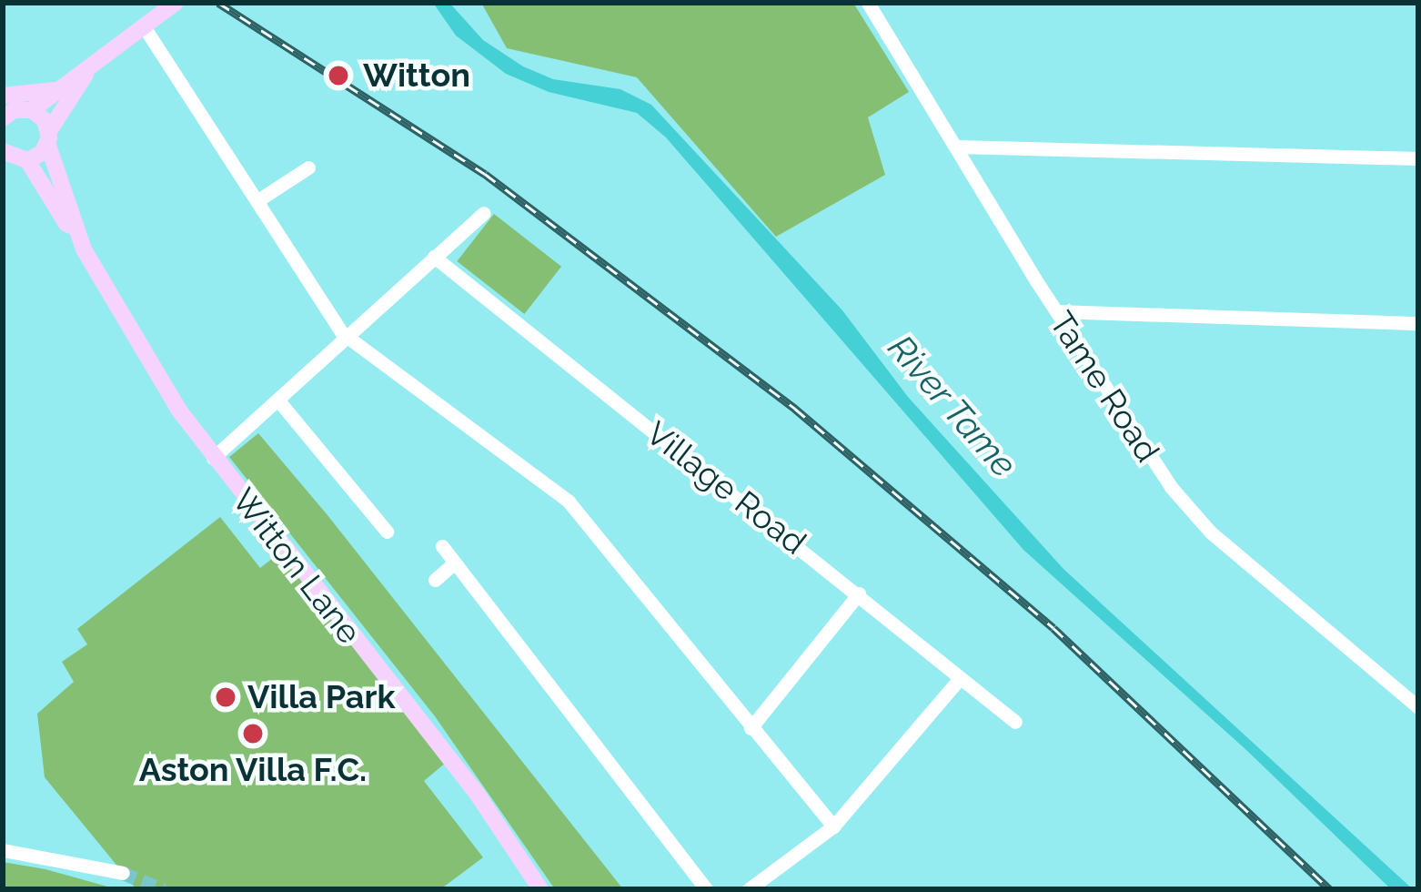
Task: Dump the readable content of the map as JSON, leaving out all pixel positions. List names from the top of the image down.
{
  "streets": {
    "main road": ["Witton Lane"],
    "street": ["Tame Road", "Village Road"]
  },
  "water": ["River Tame"],
  "places": ["Witton", "Villa Park", "Aston Villa F.C."]
}
